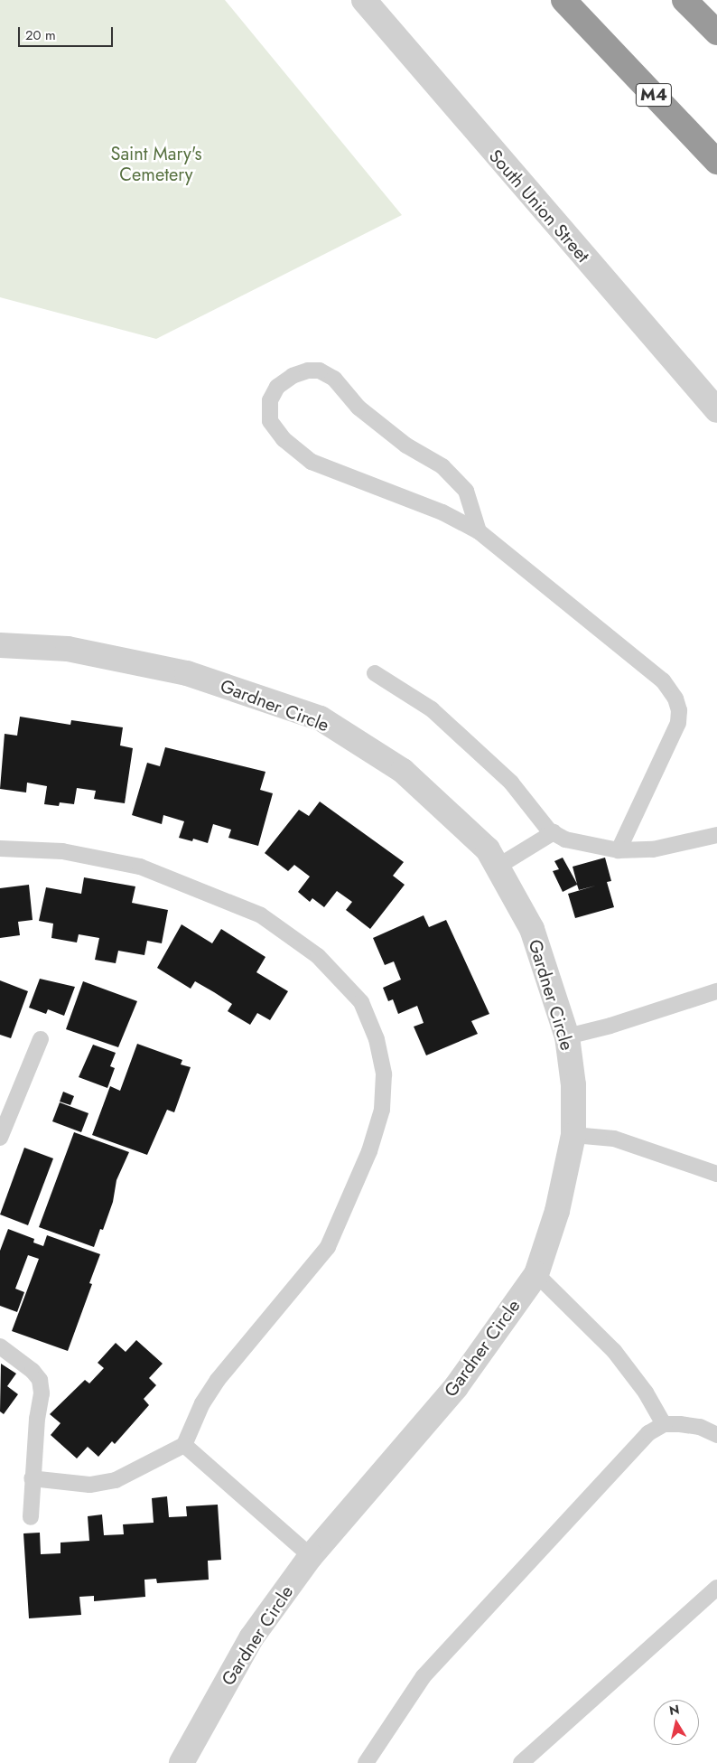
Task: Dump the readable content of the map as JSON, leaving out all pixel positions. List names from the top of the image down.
{
  "streets": {
    "highway": ["M4"],
    "street": ["South Union Street", "Gardner Circle"]
  },
  "parks": ["Saint Mary's Cemetery"],
  "scale_bar": "20 m",
  "north": "top"
}
